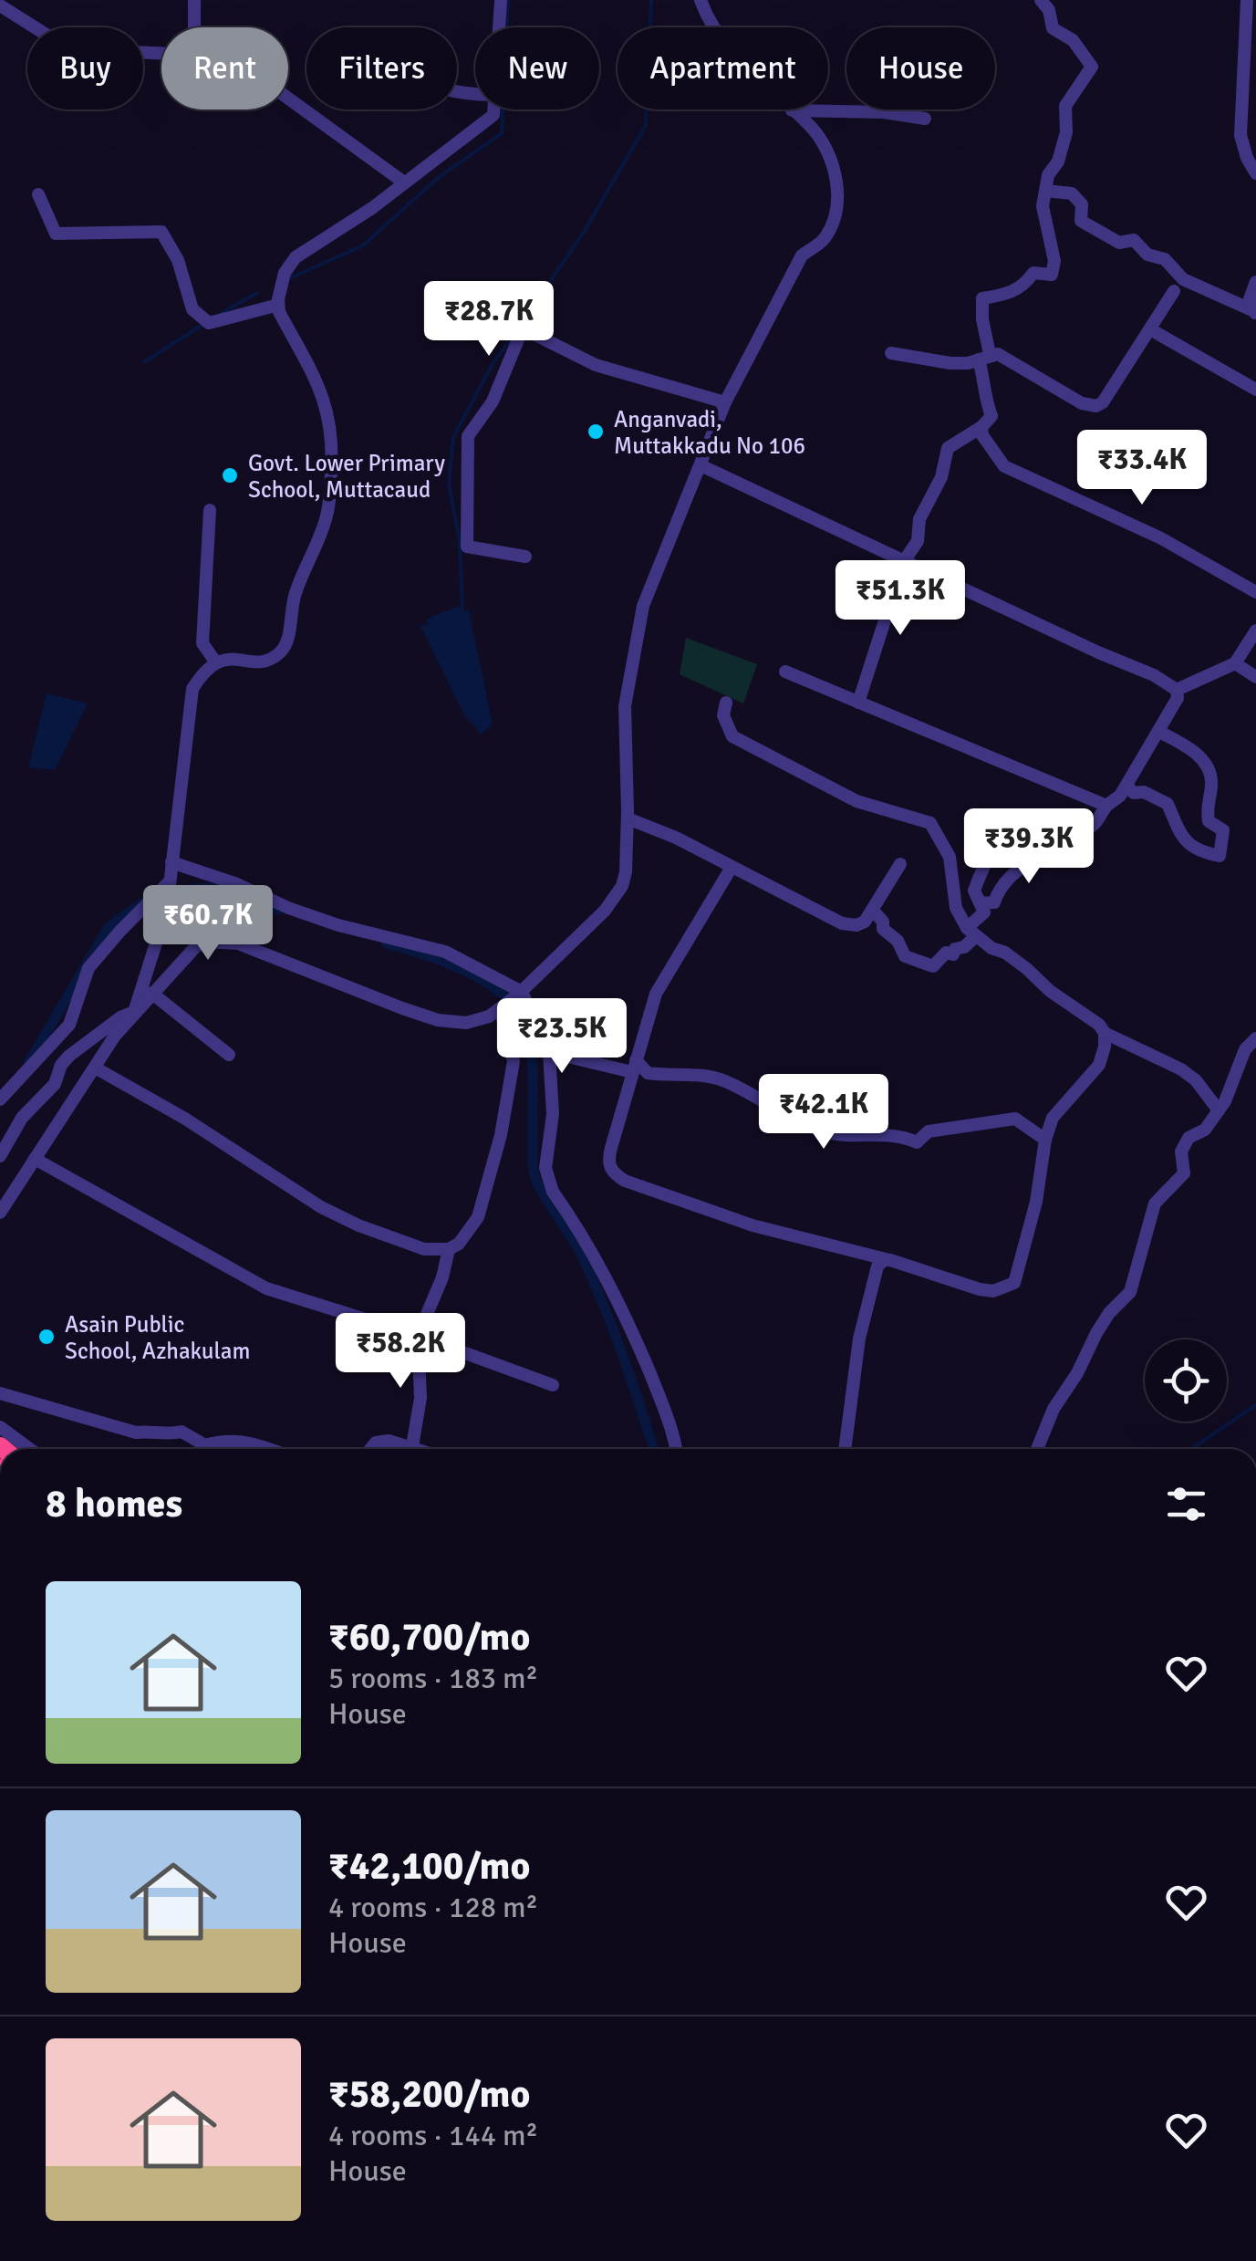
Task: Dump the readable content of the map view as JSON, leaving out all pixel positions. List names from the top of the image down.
{
  "places": ["Anganvadi, Muttakkadu No 106", "Govt. Lower Primary School, Muttacaud", "Asain Public School, Azhakulam"],
  "page": {
    "chip": [
      "Buy",
      "Rent",
      "Filters",
      "New",
      "Apartment",
      "House"
    ],
    "price": [
      "₹28.7K",
      "₹33.4K",
      "₹51.3K",
      "₹39.3K",
      "₹60.7K",
      "₹23.5K",
      "₹42.1K",
      "₹58.2K"
    ],
    "heading": "8 homes",
    "list": [
      {
        "name": "₹60,700/mo",
        "note": "5 rooms · 183 m² · House"
      },
      {
        "name": "₹42,100/mo",
        "note": "4 rooms · 128 m² · House"
      },
      {
        "name": "₹58,200/mo",
        "note": "4 rooms · 144 m² · House"
      }
    ]
  }
}
